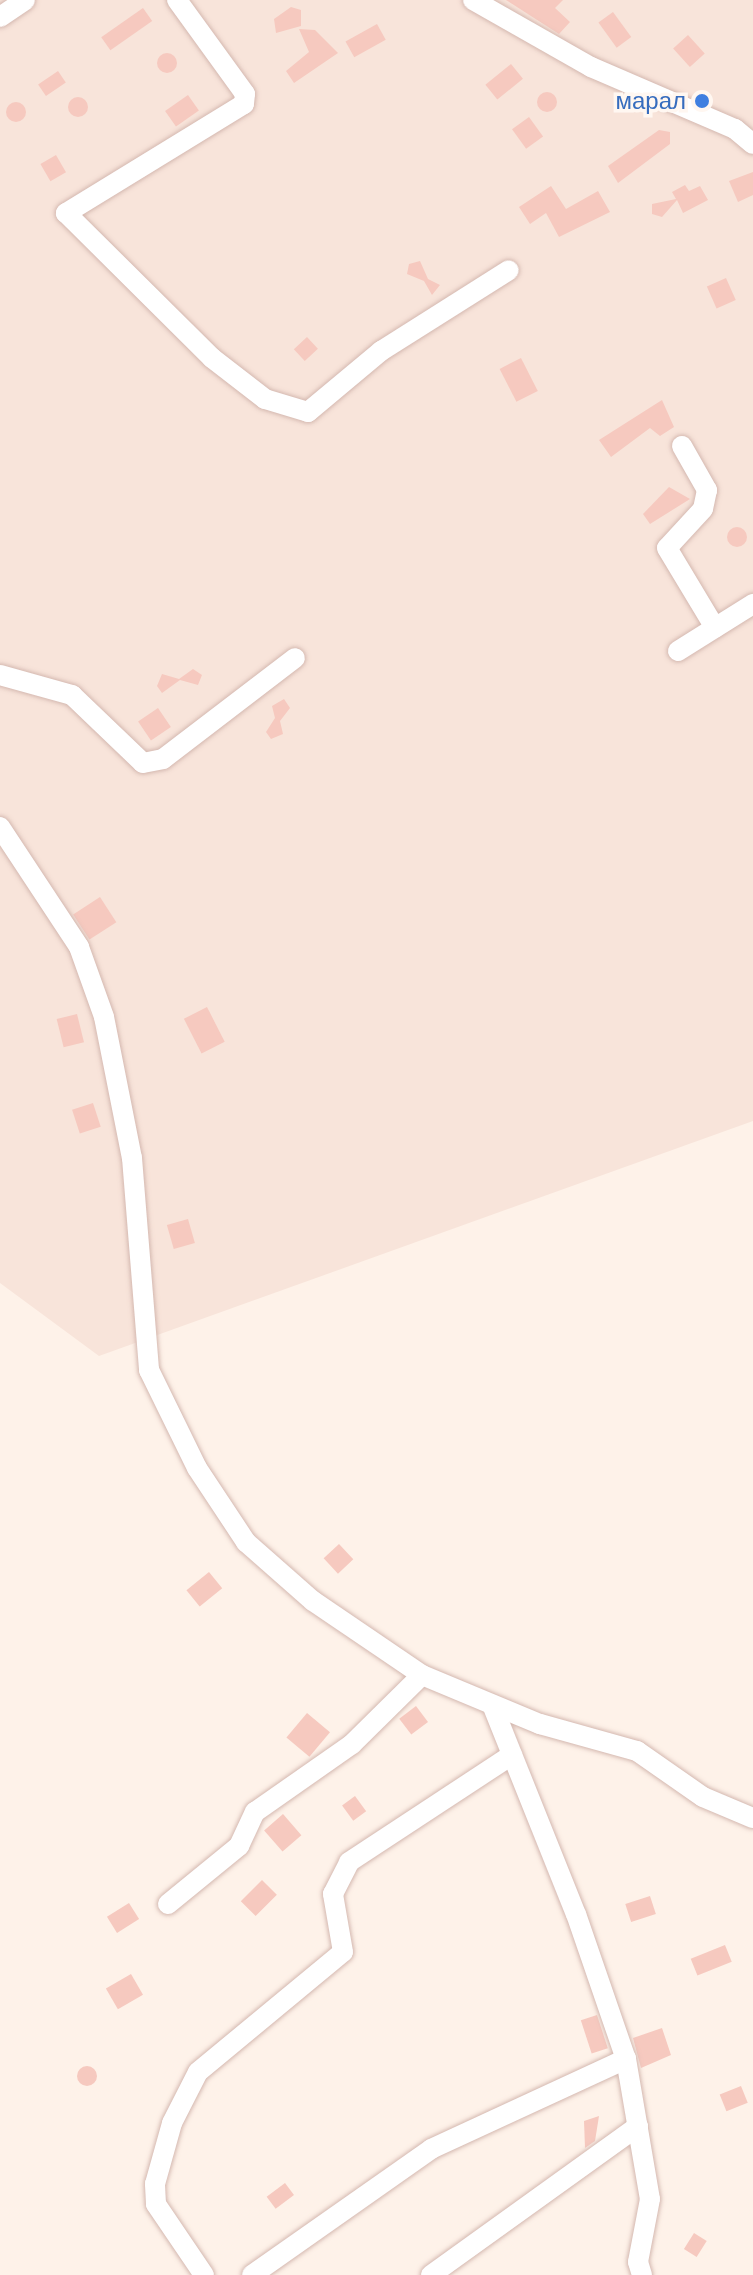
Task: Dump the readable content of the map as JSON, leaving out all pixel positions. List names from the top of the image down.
{
  "places": ["марал"]
}
